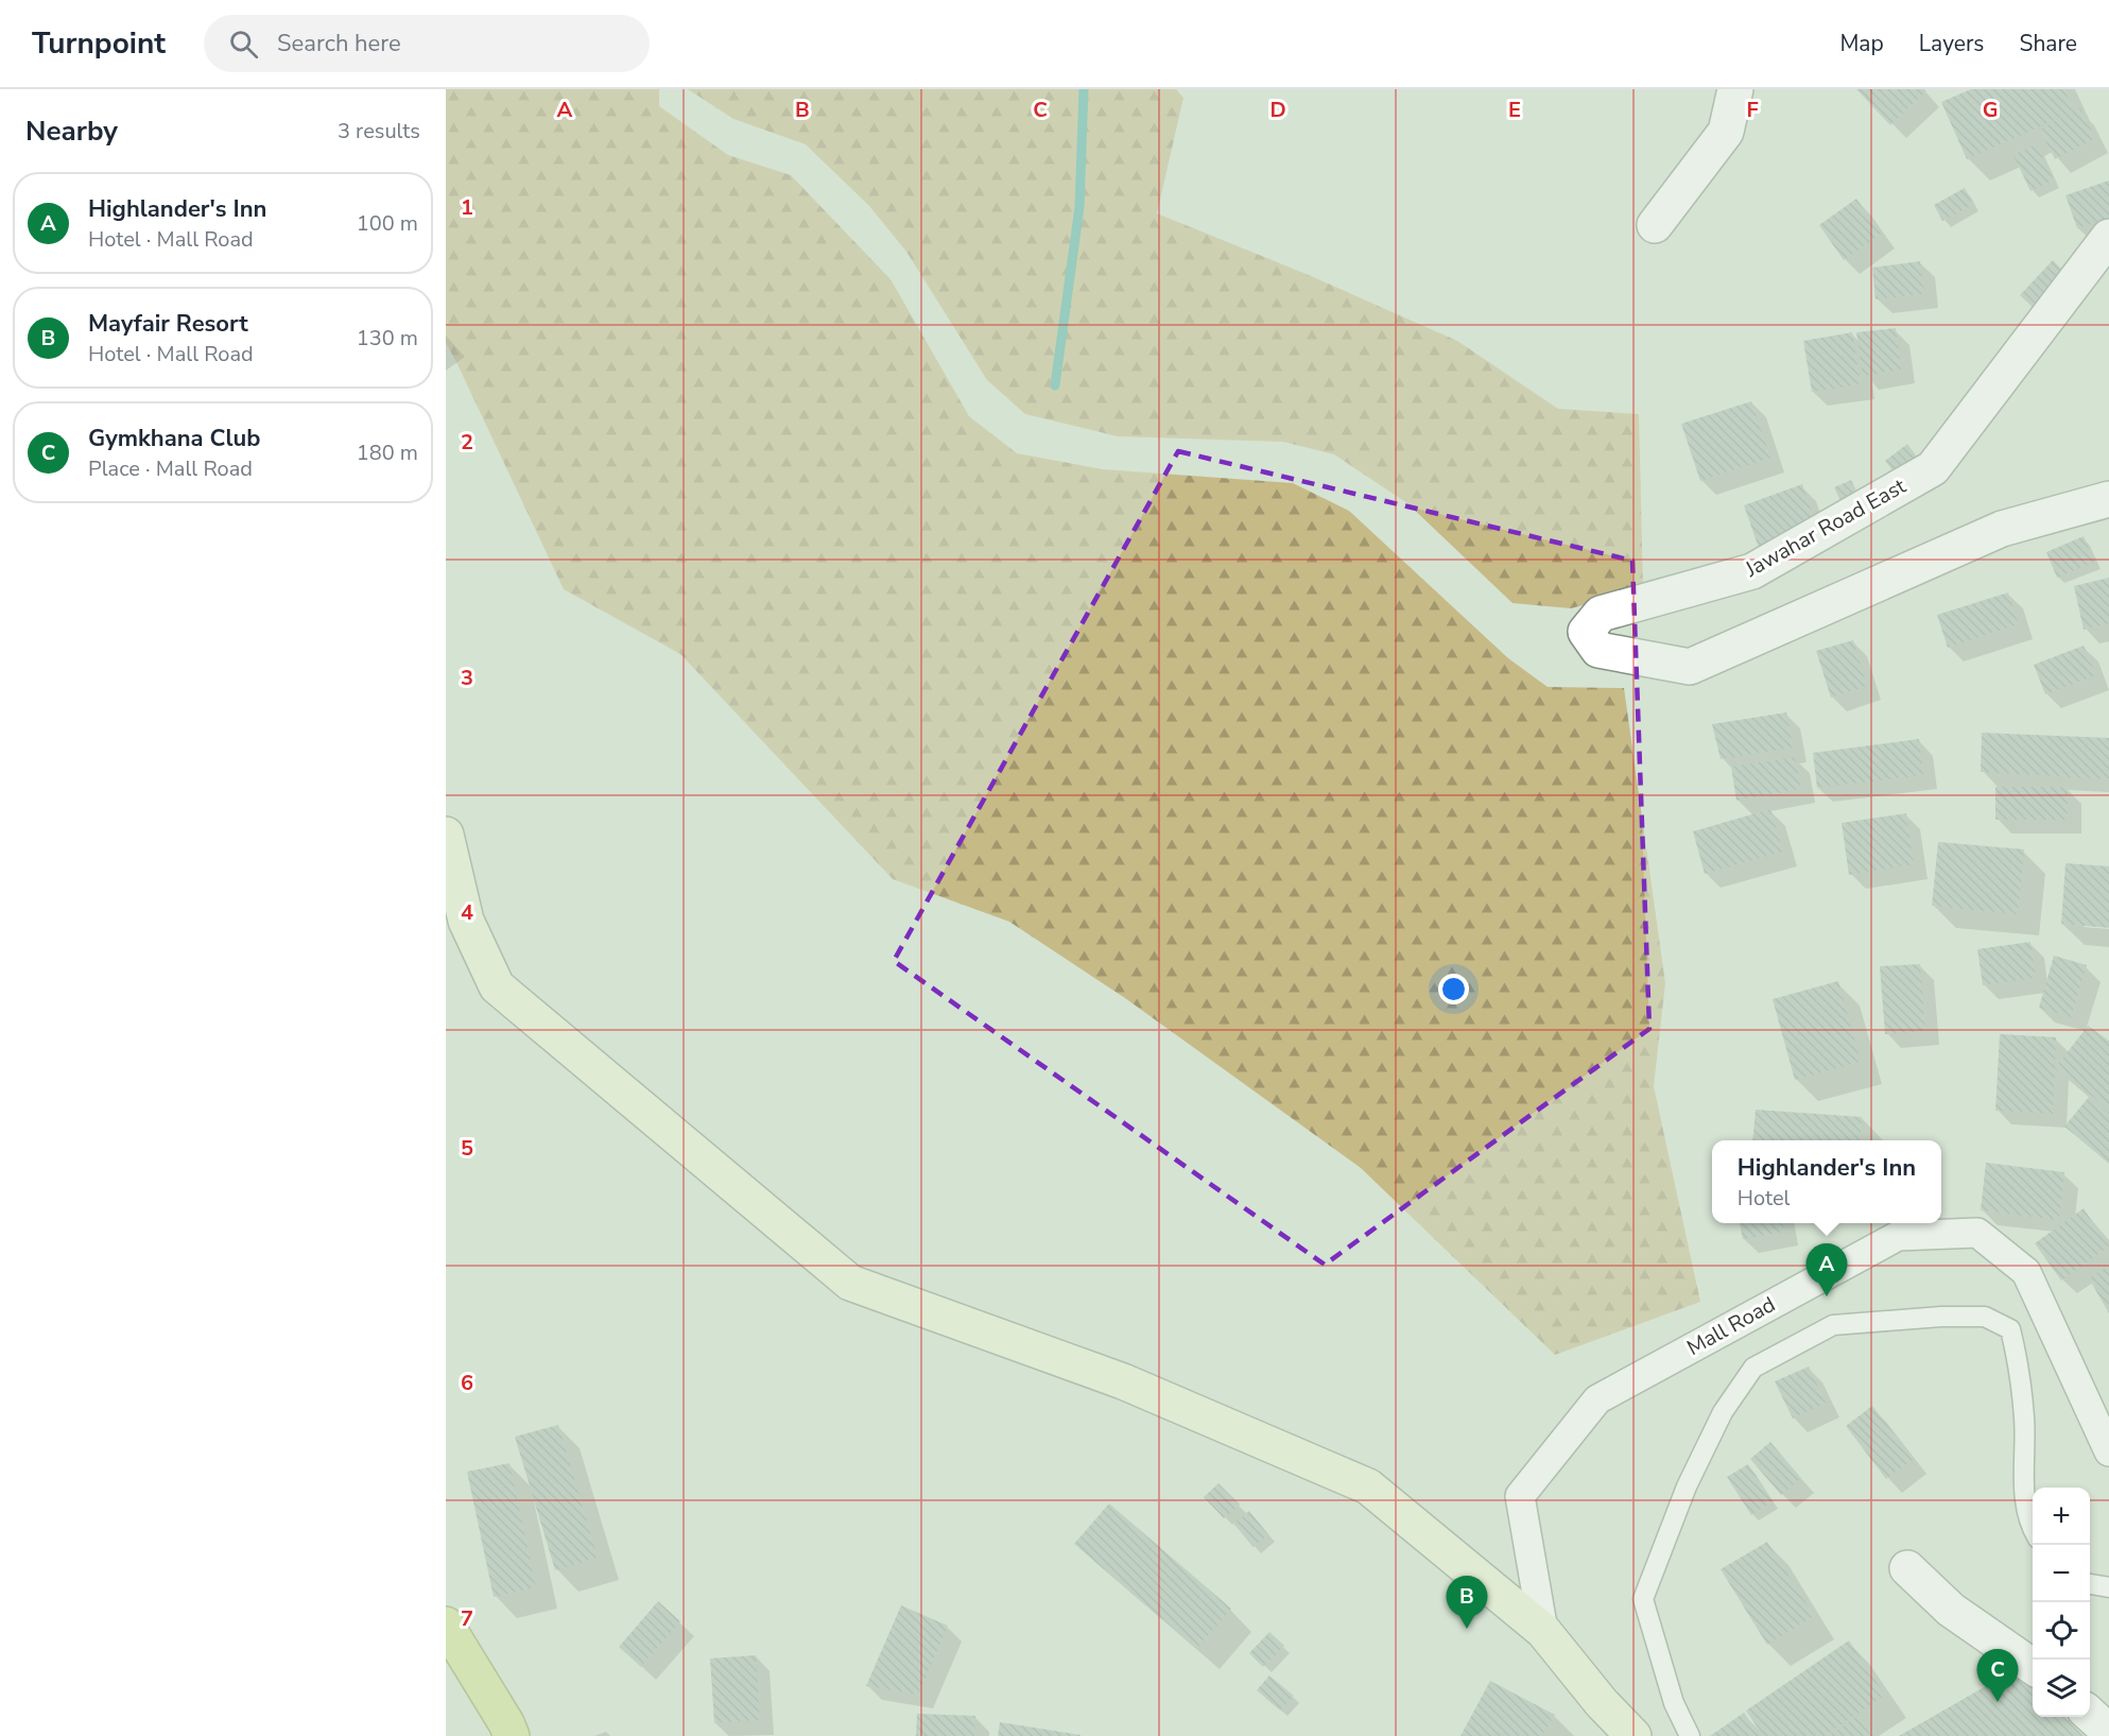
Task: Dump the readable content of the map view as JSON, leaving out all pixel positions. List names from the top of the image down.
{
  "streets": {
    "street": ["Jawahar Road East", "Mall Road"]
  },
  "page": {
    "header": "Turnpoint",
    "search": "Search here",
    "nav": ["Map", "Layers", "Share"],
    "heading": ["Nearby", "3 results"],
    "list": [
      {
        "mark": "A",
        "name": "Highlander's Inn",
        "note": "Hotel · Mall Road",
        "value": "100 m"
      },
      {
        "mark": "B",
        "name": "Mayfair Resort",
        "note": "Hotel · Mall Road",
        "value": "130 m"
      },
      {
        "mark": "C",
        "name": "Gymkhana Club",
        "note": "Place · Mall Road",
        "value": "180 m"
      }
    ],
    "popup": ["Highlander's Inn", "Hotel"],
    "pins": ["A", "B", "C"],
    "map_buttons": ["+", "−"]
  },
  "grid": {
    "columns": [
      "A",
      "B",
      "C",
      "D",
      "E",
      "F",
      "G"
    ],
    "rows": [
      "1",
      "2",
      "3",
      "4",
      "5",
      "6",
      "7"
    ]
  }
}
